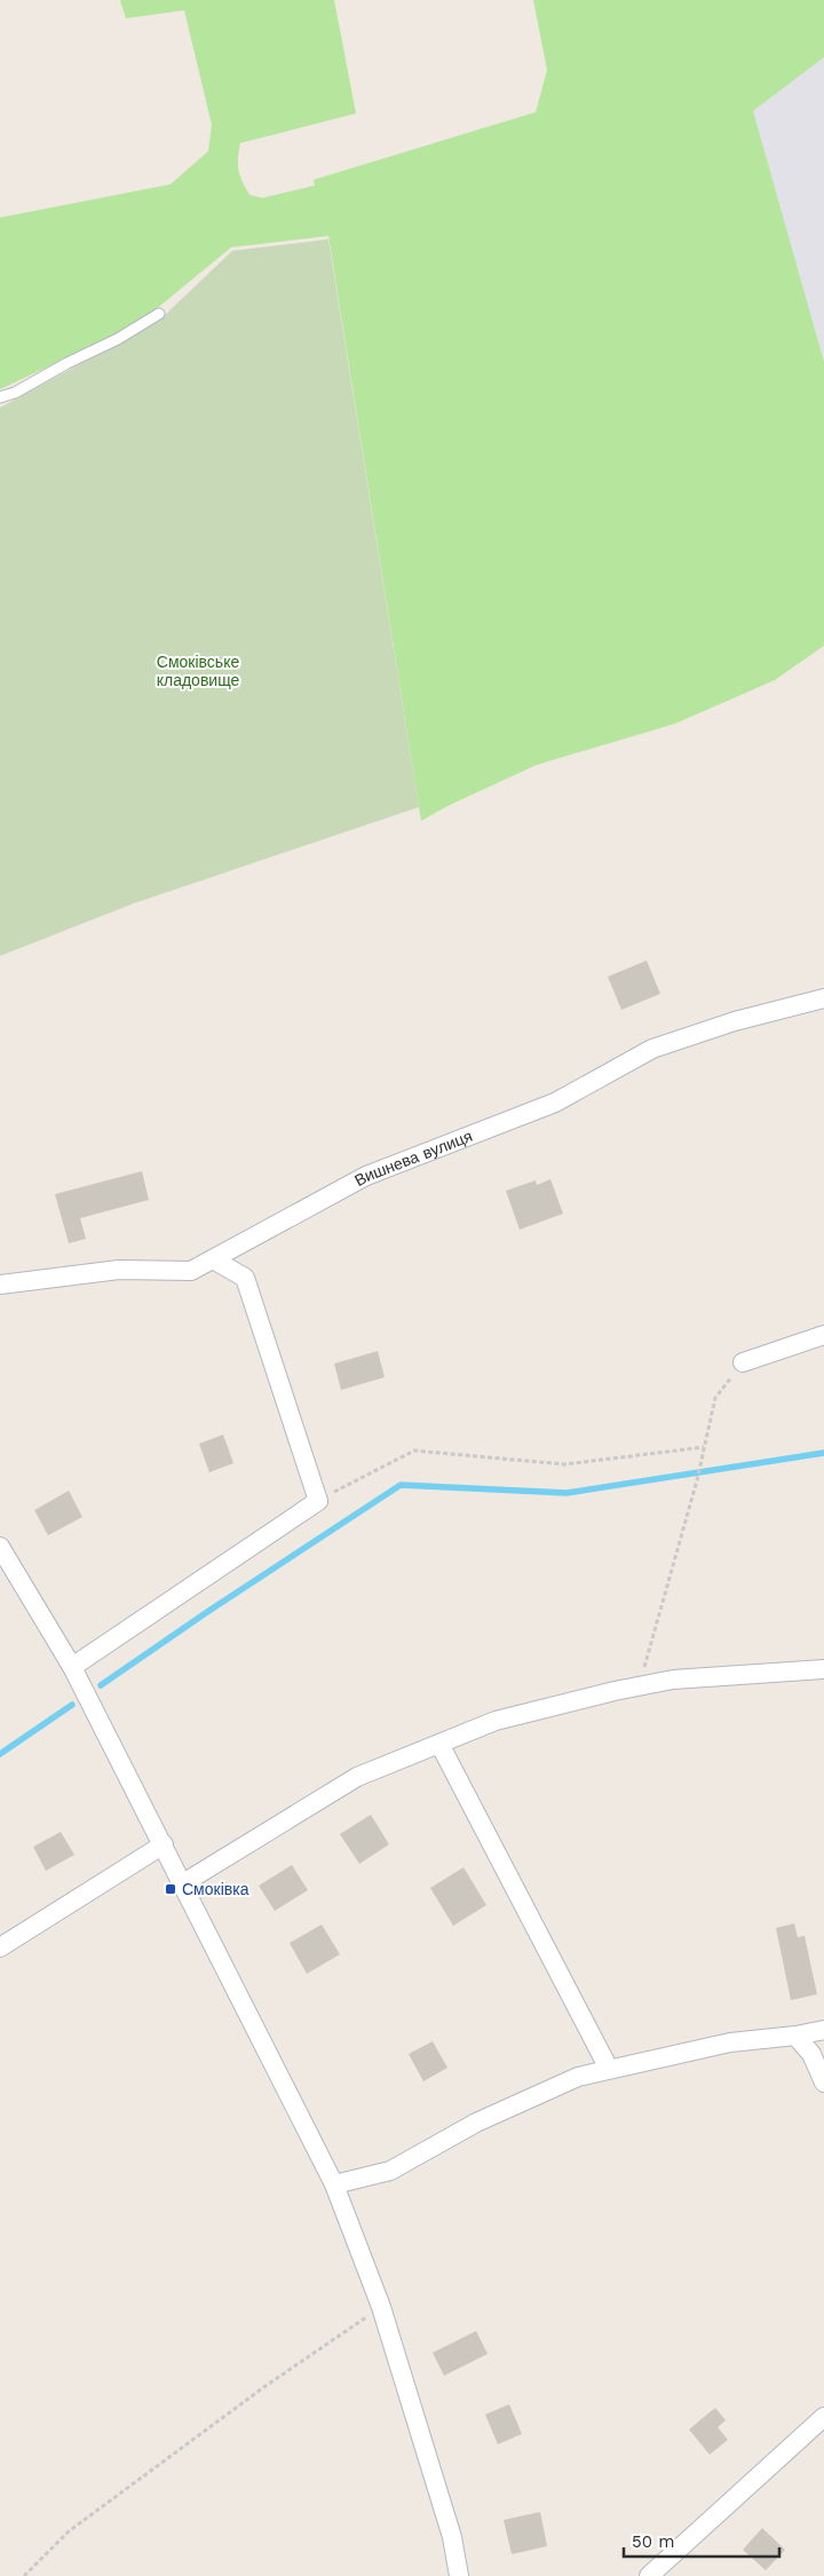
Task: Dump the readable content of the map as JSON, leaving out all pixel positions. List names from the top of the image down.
{
  "streets": {
    "street": ["Вишнева вулиця"]
  },
  "parks": ["Смоківське кладовище"],
  "places": {
    "transit": ["Смоківка"]
  },
  "scale_bar": "50 m"
}
